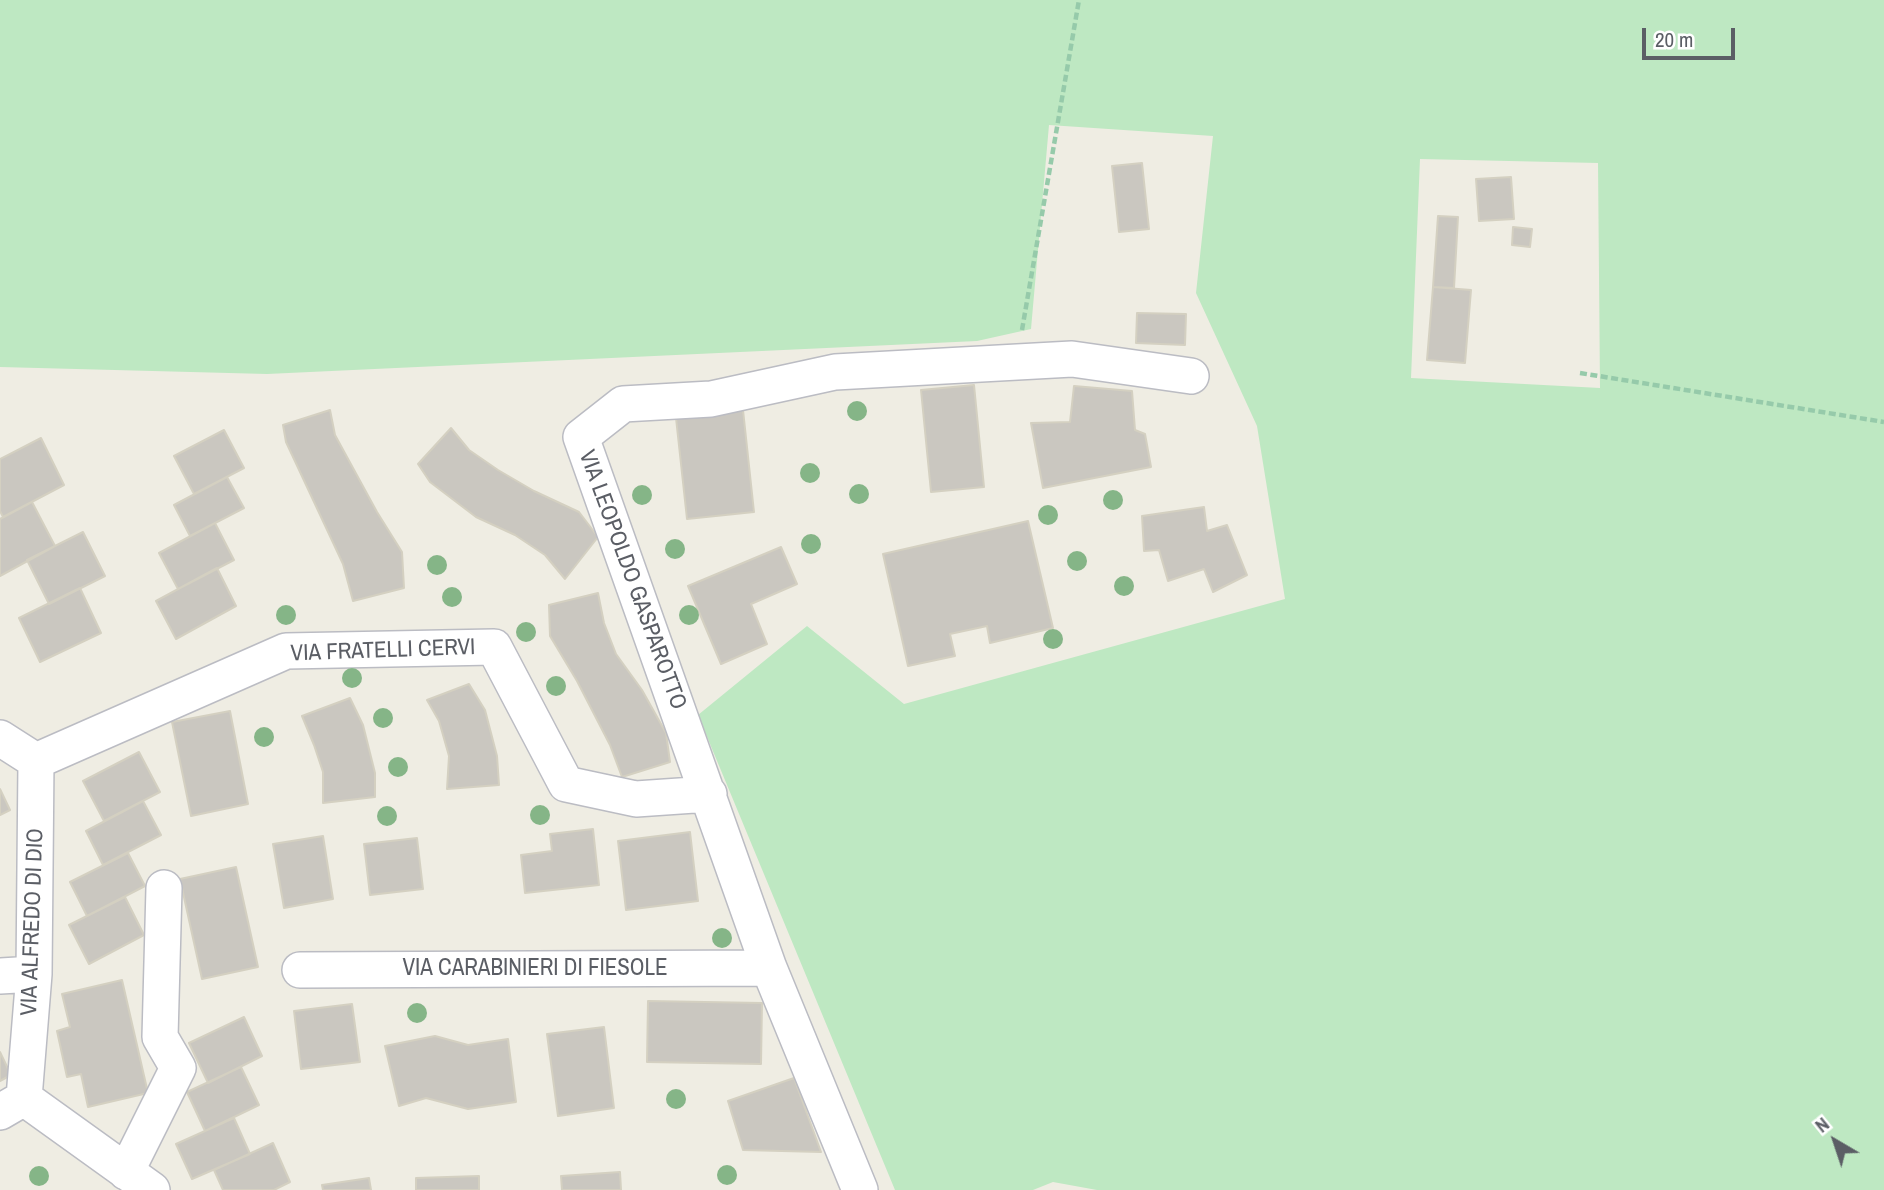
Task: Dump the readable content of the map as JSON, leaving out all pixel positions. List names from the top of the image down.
{
  "streets": {
    "street": [
      "VIA LEOPOLDO GASPAROTTO",
      "VIA FRATELLI CERVI",
      "VIA ALFREDO DI DIO",
      "VIA CARABINIERI DI FIESOLE"
    ]
  },
  "crossings": [
    ["VIA LEOPOLDO GASPAROTTO", "VIA FRATELLI CERVI"],
    ["VIA LEOPOLDO GASPAROTTO", "VIA CARABINIERI DI FIESOLE"],
    ["VIA FRATELLI CERVI", "VIA ALFREDO DI DIO"]
  ],
  "scale_bar": "20 m",
  "north": "top left"
}
